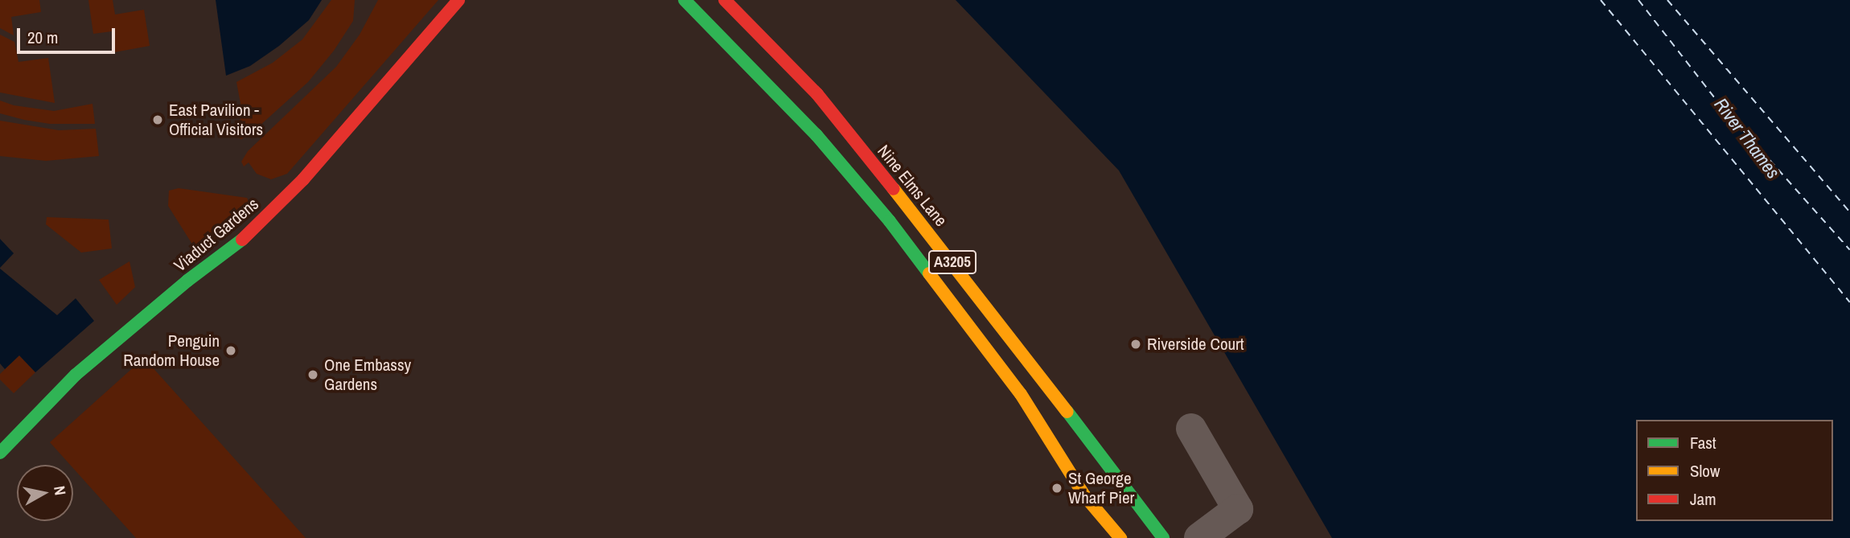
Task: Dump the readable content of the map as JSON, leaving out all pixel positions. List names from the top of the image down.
{
  "streets": {
    "main road": ["Nine Elms Lane", "Viaduct Gardens", "A3205"]
  },
  "water": ["River Thames"],
  "places": [
    "East Pavilion - Official Visitors",
    "Riverside Court",
    "Penguin Random House",
    "One Embassy Gardens",
    "St George Wharf Pier"
  ],
  "legend": ["Fast", "Slow", "Jam"],
  "scale_bar": "20 m",
  "north": "right"
}
